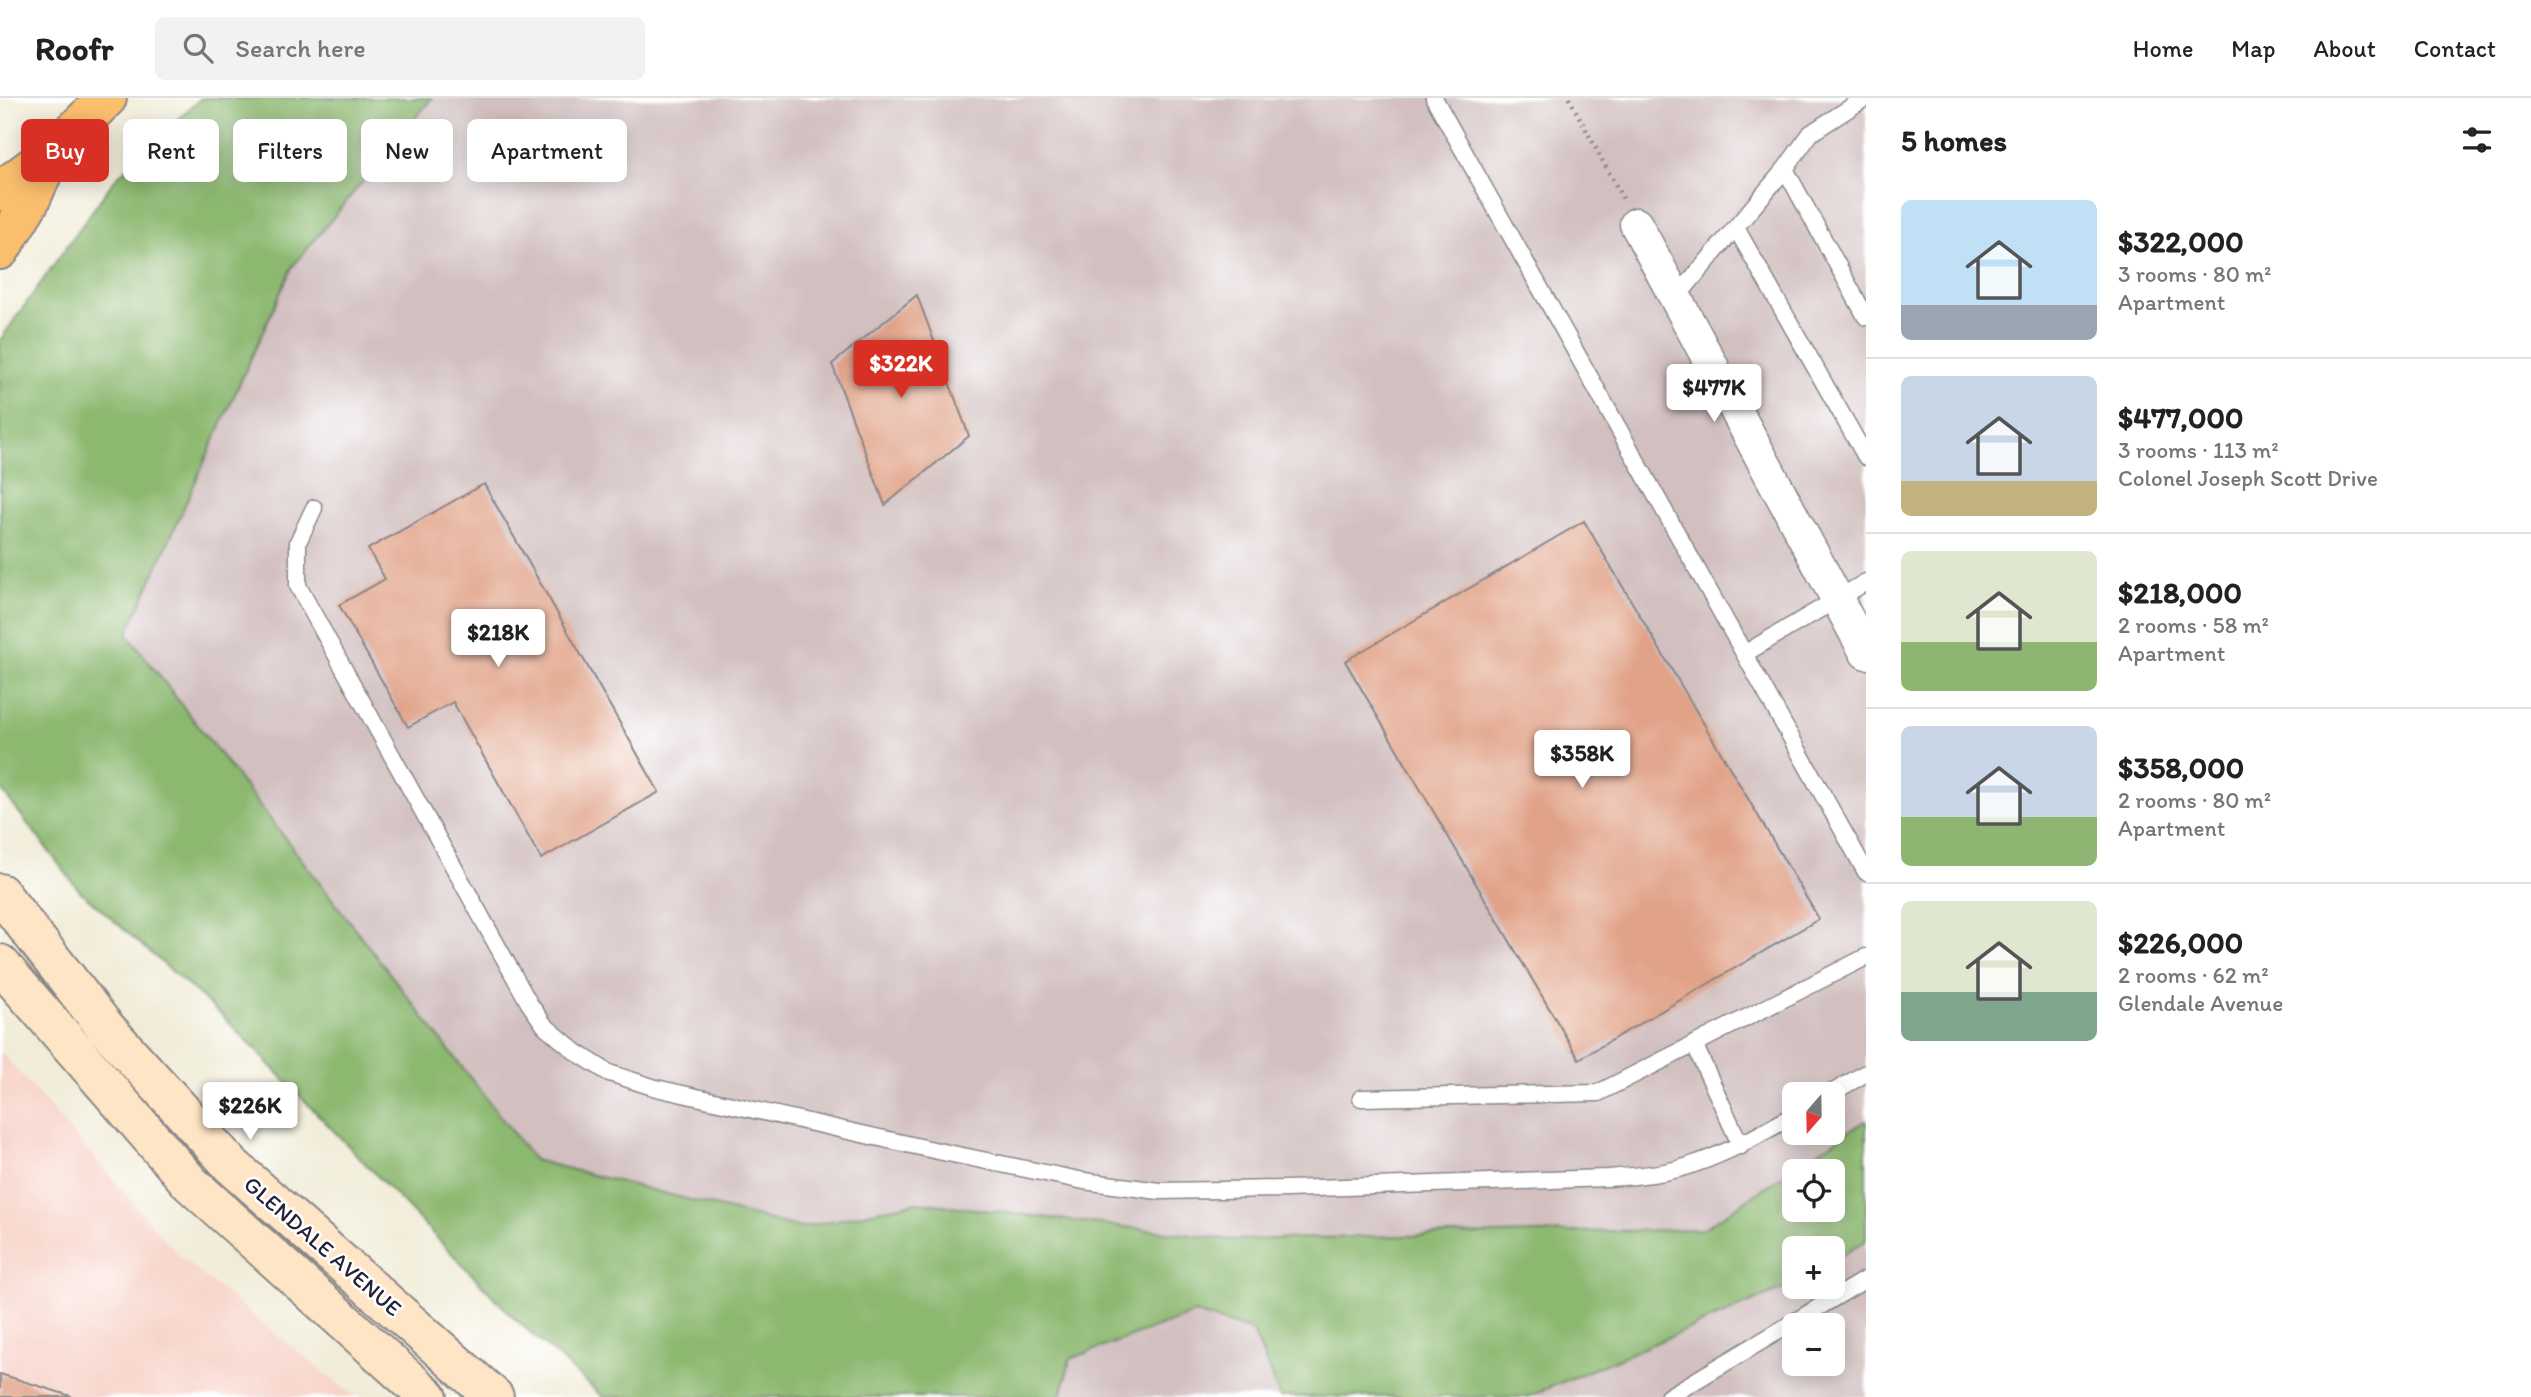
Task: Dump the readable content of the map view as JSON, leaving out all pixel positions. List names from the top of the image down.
{
  "streets": {
    "main road": ["GLENDALE AVENUE"]
  },
  "north": "bottom",
  "page": {
    "header": "Roofr",
    "search": "Search here",
    "nav": [
      "Home",
      "Map",
      "About",
      "Contact"
    ],
    "heading": "5 homes",
    "chip": [
      "Buy",
      "Rent",
      "Filters",
      "New",
      "Apartment"
    ],
    "list": [
      {
        "name": "$322,000",
        "note": "3 rooms · 80 m² · Apartment"
      },
      {
        "name": "$477,000",
        "note": "3 rooms · 113 m² · Colonel Joseph Scott Drive"
      },
      {
        "name": "$218,000",
        "note": "2 rooms · 58 m² · Apartment"
      },
      {
        "name": "$358,000",
        "note": "2 rooms · 80 m² · Apartment"
      },
      {
        "name": "$226,000",
        "note": "2 rooms · 62 m² · Glendale Avenue"
      }
    ],
    "price": [
      "$322K",
      "$477K",
      "$218K",
      "$358K",
      "$226K"
    ],
    "map_buttons": ["+", "−"]
  }
}
